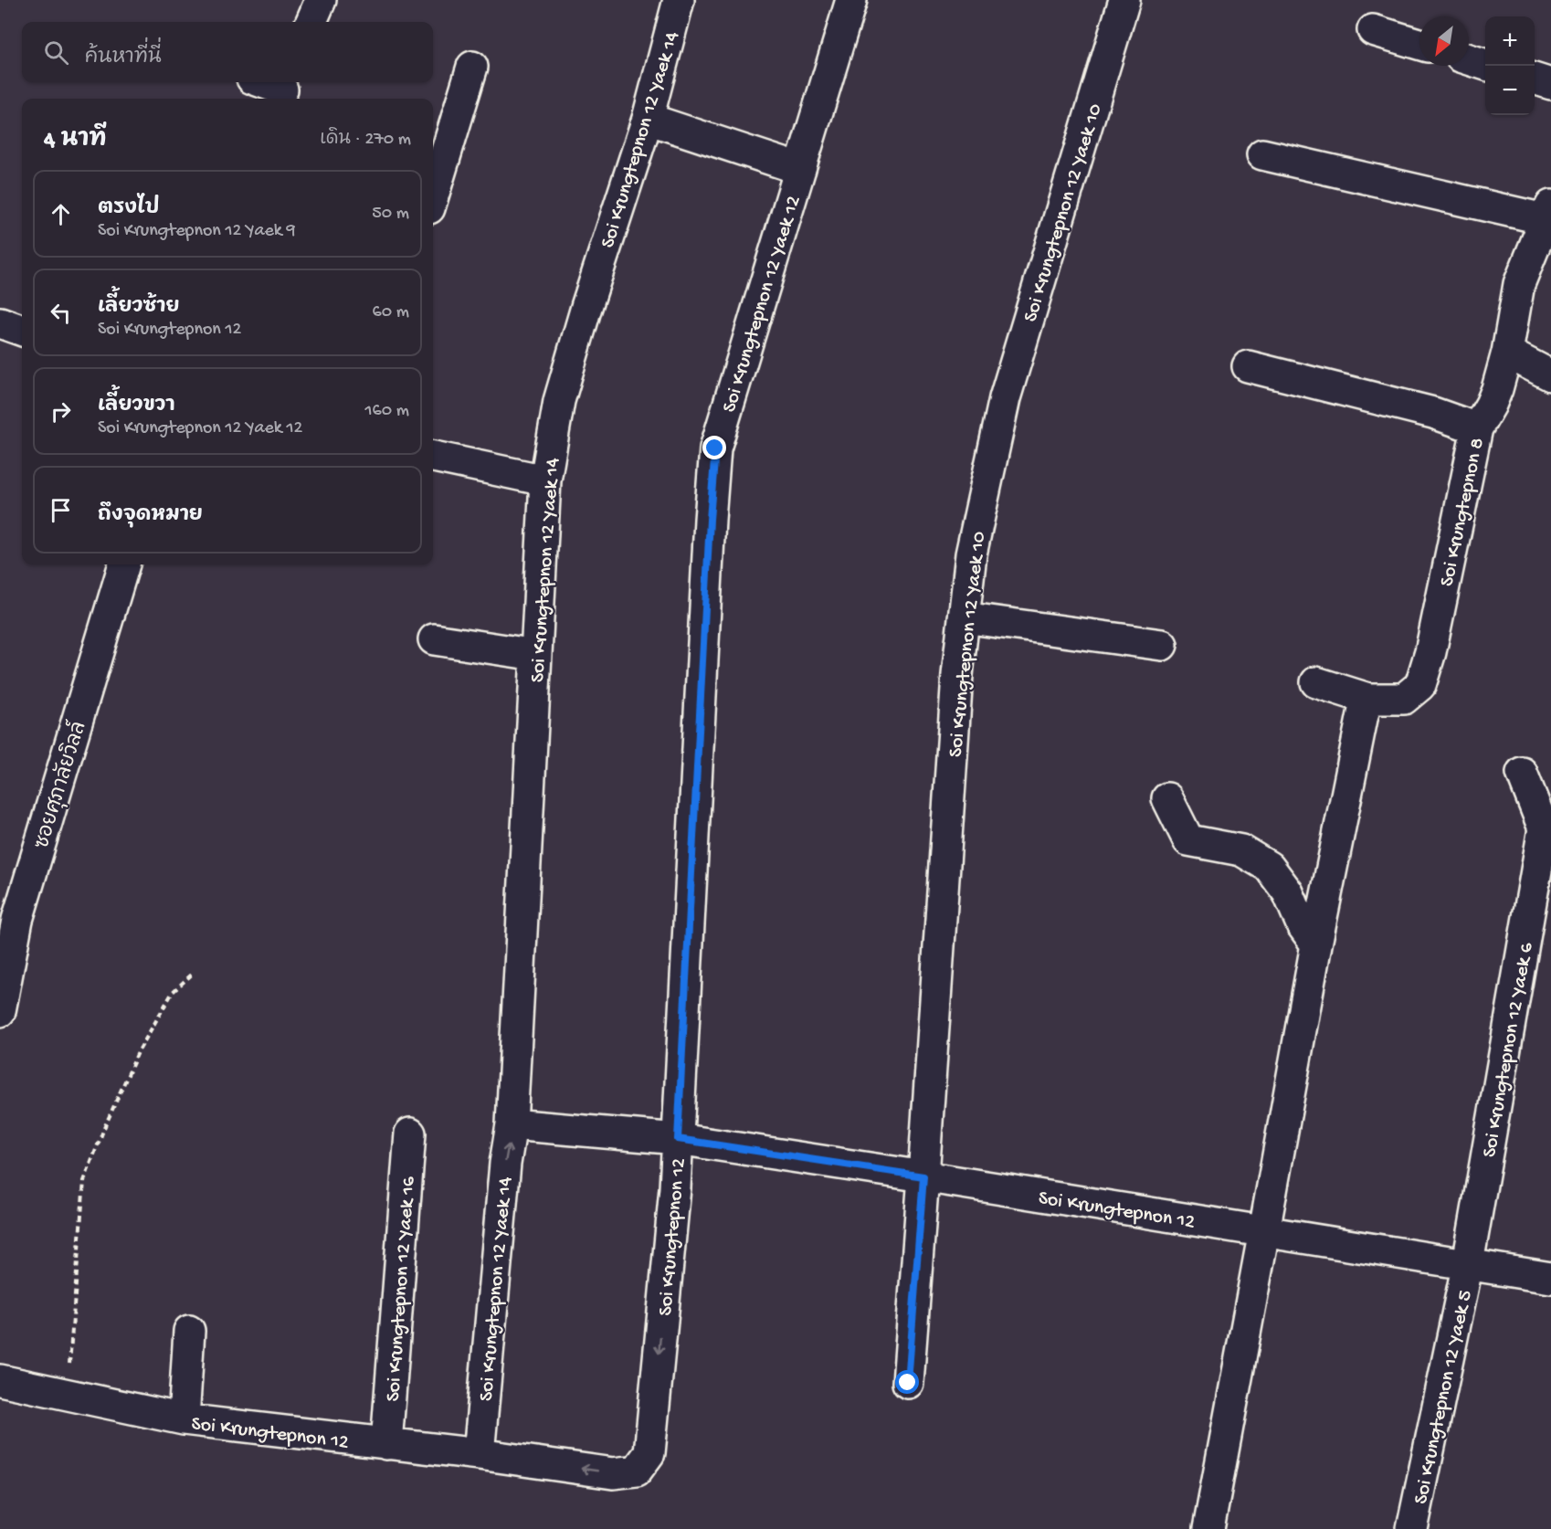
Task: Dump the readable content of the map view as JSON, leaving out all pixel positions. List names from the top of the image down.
{
  "streets": {
    "street": [
      "Soi Krungtepnon 12 Yaek 14",
      "Soi Krungtepnon 12 Yaek 10",
      "Soi Krungtepnon 12 Yaek 12",
      "Soi Krungtepnon 8",
      "ซอยศุภาลัยวิลล์",
      "Soi Krungtepnon 12 Yaek 6",
      "Soi Krungtepnon 12",
      "Soi Krungtepnon 12 Yaek 16",
      "Soi Krungtepnon 12 Yaek 5"
    ]
  },
  "crossings": [
    ["Soi Krungtepnon 12 Yaek 14", "Soi Krungtepnon 12"],
    ["Soi Krungtepnon 12 Yaek 10", "Soi Krungtepnon 12"],
    ["Soi Krungtepnon 12 Yaek 12", "Soi Krungtepnon 12"],
    ["Soi Krungtepnon 12 Yaek 6", "Soi Krungtepnon 12"],
    ["Soi Krungtepnon 12 Yaek 6", "Soi Krungtepnon 12 Yaek 5"],
    ["Soi Krungtepnon 12", "Soi Krungtepnon 12 Yaek 16"],
    ["Soi Krungtepnon 12", "Soi Krungtepnon 12 Yaek 5"]
  ],
  "north": "bottom left",
  "page": {
    "map_buttons": ["+", "−"],
    "search": "ค้นหาที่นี่",
    "heading": ["4 นาที", "เดิน · 270 m"],
    "list": [
      ["ตรงไป", "Soi Krungtepnon 12 Yaek 9", "50 m"],
      ["เลี้ยวซ้าย", "Soi Krungtepnon 12", "60 m"],
      ["เลี้ยวขวา", "Soi Krungtepnon 12 Yaek 12", "160 m"],
      "ถึงจุดหมาย"
    ]
  }
}
